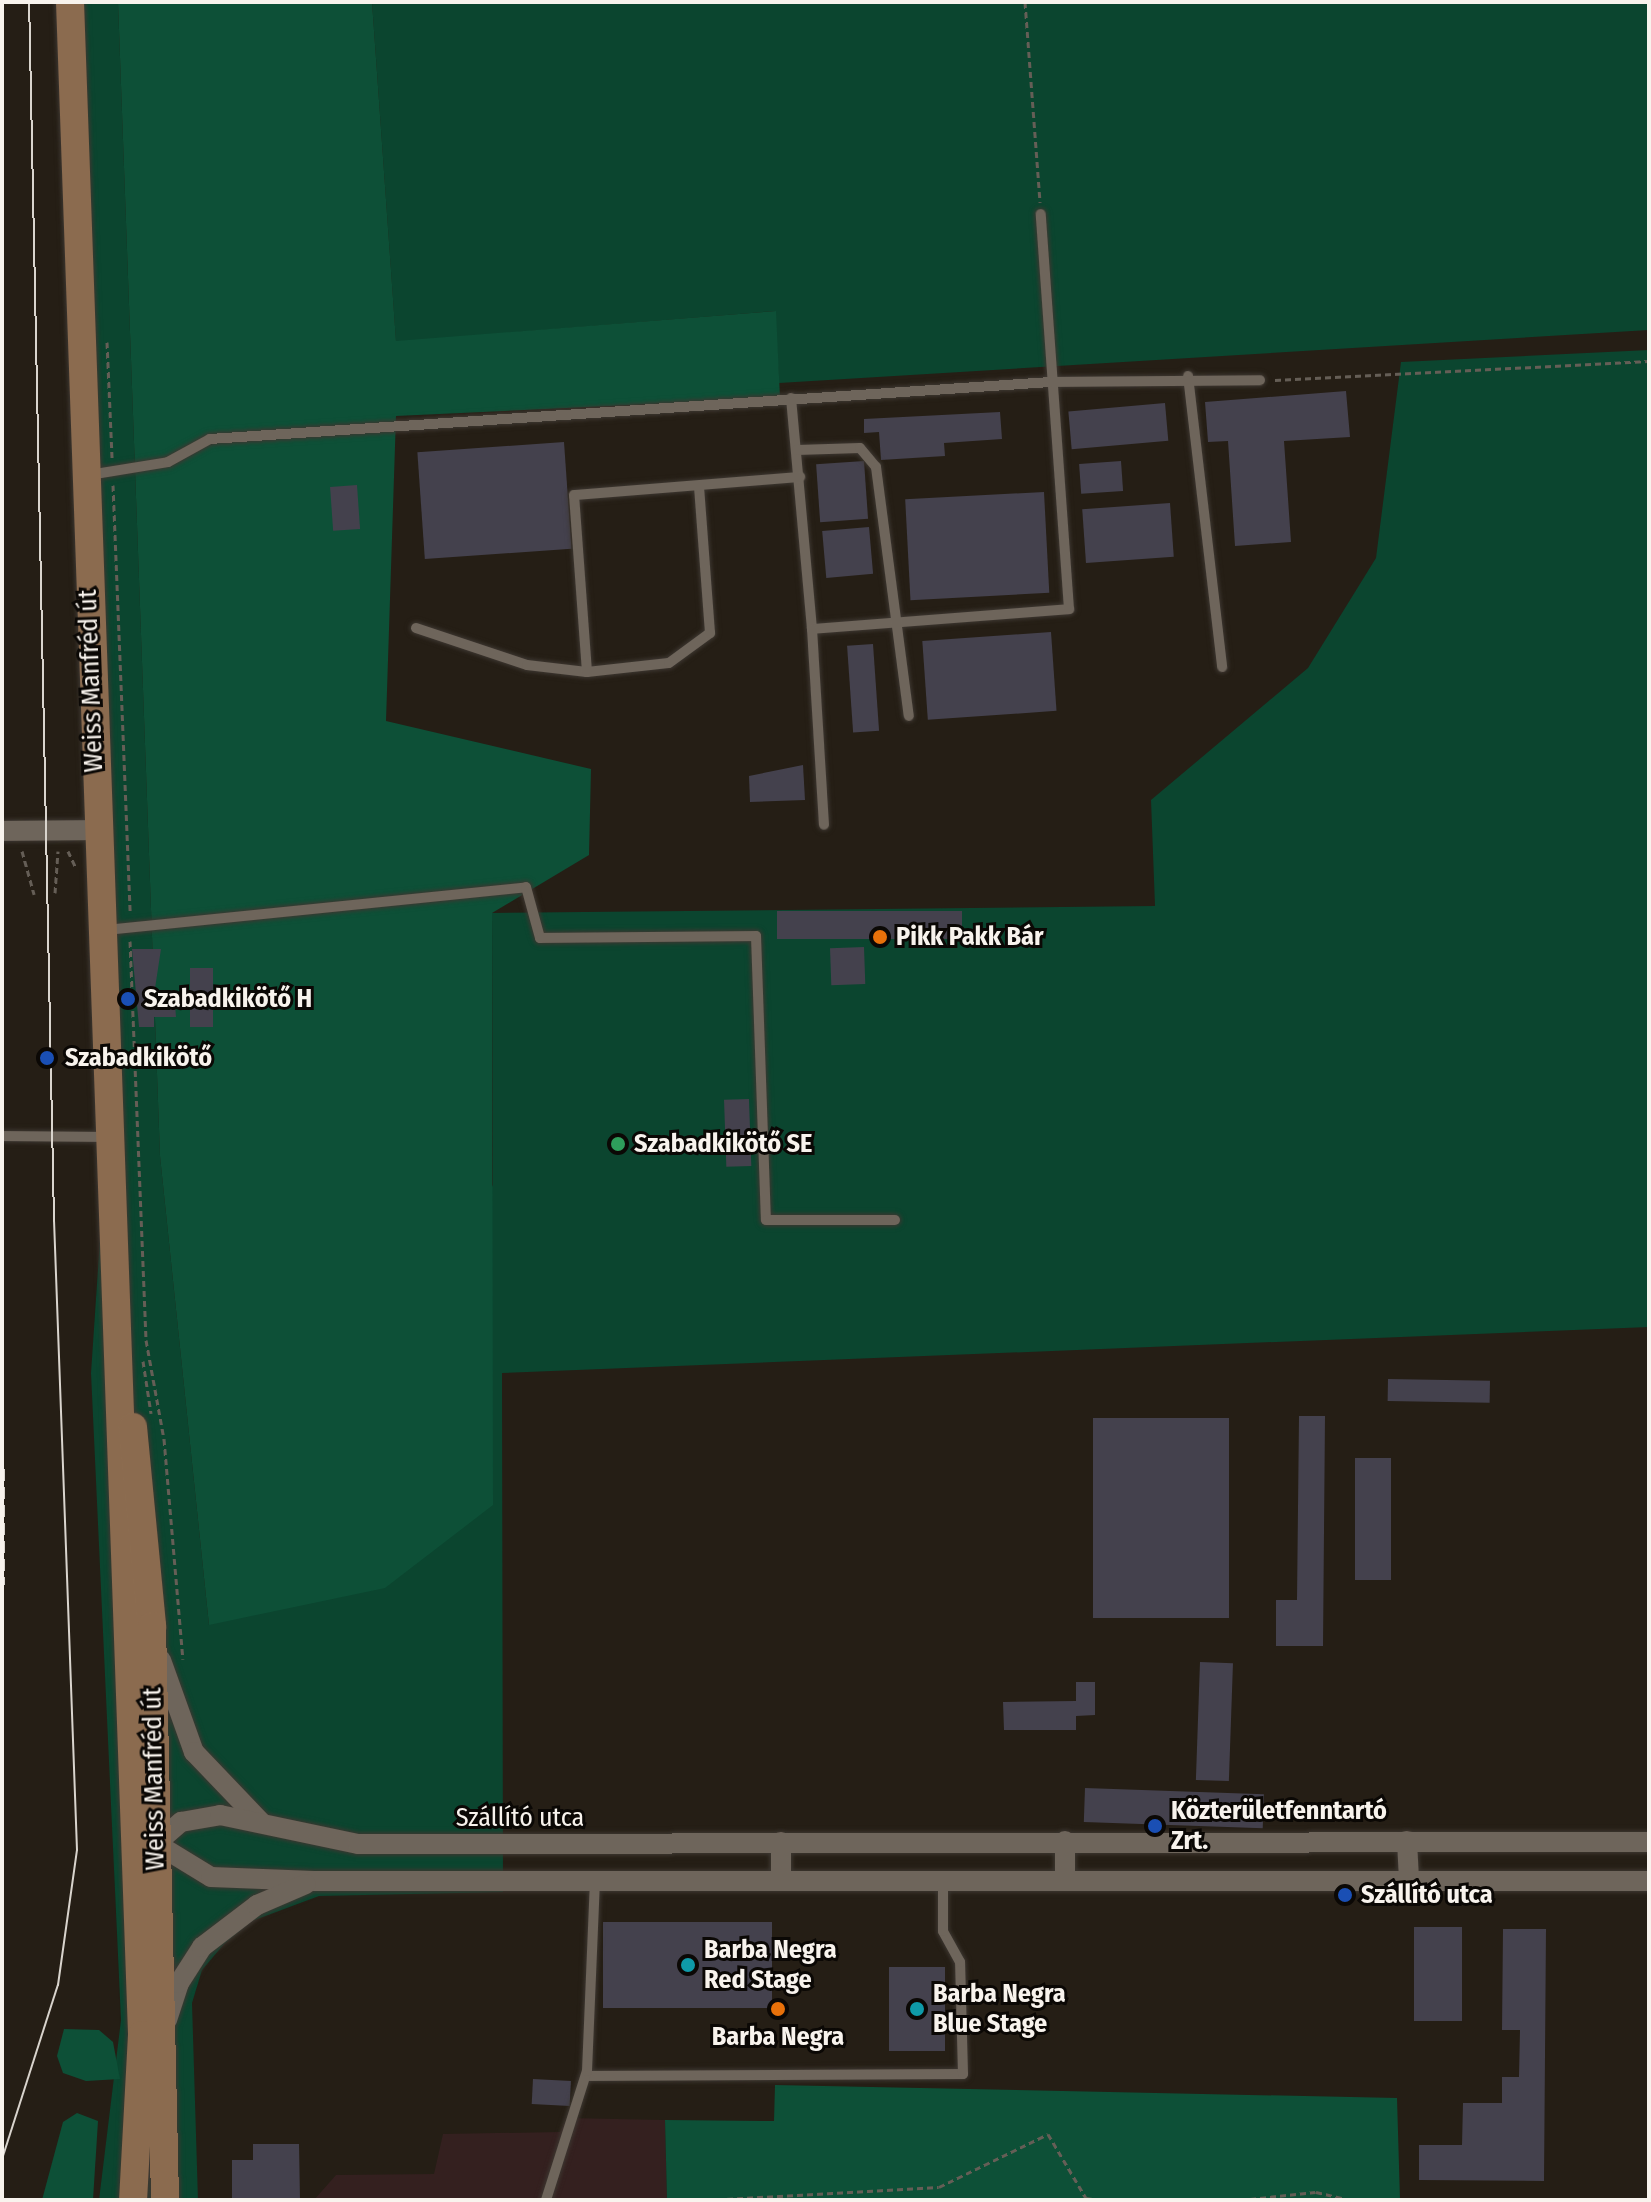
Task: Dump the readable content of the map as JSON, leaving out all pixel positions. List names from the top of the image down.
{
  "streets": {
    "main road": ["Weiss Manfréd út"],
    "street": ["Szállító utca"]
  },
  "crossings": [
    ["Weiss Manfréd út", "Szállító utca"]
  ],
  "places": [
    "Pikk Pakk Bár",
    "Szabadkikötő H",
    "Szabadkikötő",
    "Szabadkikötő SE",
    "Közterületfenntartó Zrt.",
    "Szállító utca",
    "Barba Negra Red Stage",
    "Barba Negra",
    "Barba Negra Blue Stage"
  ]
}
